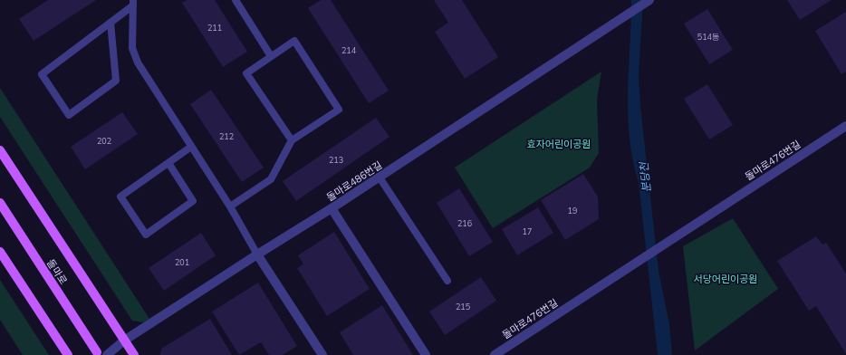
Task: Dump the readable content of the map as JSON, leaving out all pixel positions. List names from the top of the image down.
{
  "streets": {
    "main road": ["돌마로"],
    "street": ["돌마로476번길", "돌마로486번길"]
  },
  "water": ["분당천"],
  "parks": ["효자어린이공원", "서당어린이공원"],
  "house_numbers": [
    "211",
    "514동",
    "214",
    "212",
    "202",
    "213",
    "19",
    "216",
    "17",
    "201",
    "215"
  ]
}
